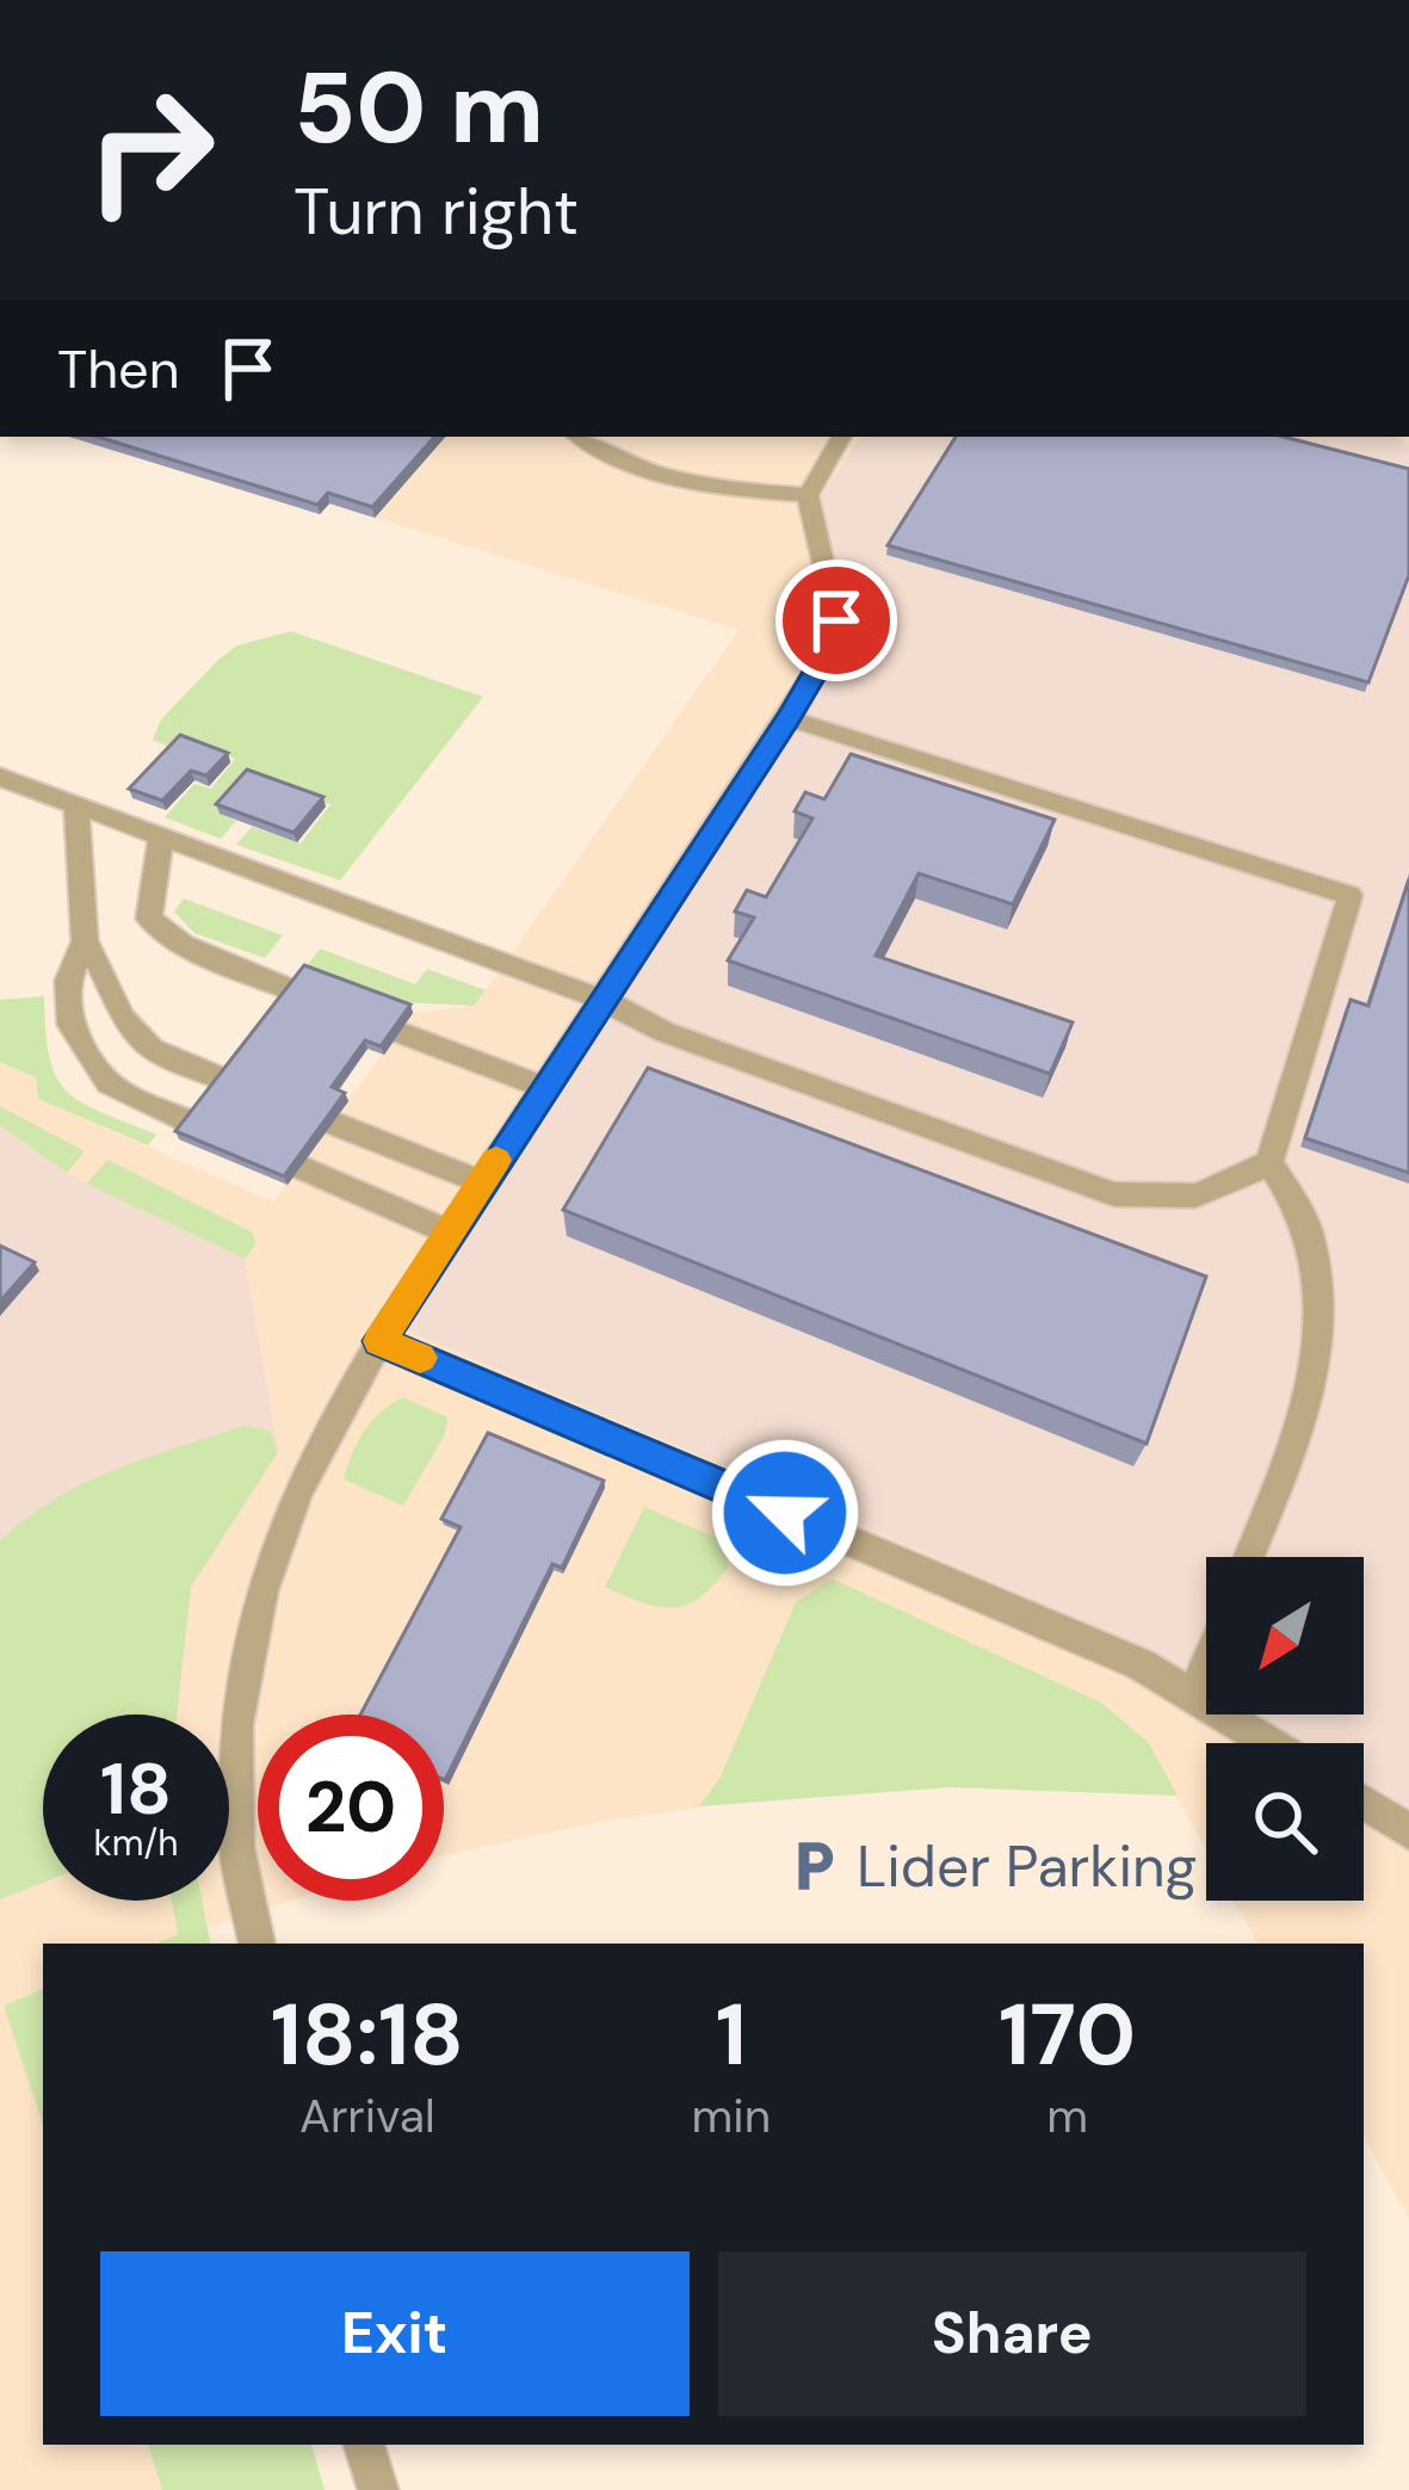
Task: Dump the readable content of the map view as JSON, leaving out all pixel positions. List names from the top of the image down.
{
  "places": {
    "parking": ["Lider Parking"]
  },
  "north": "bottom left",
  "page": {
    "turn": ["50 m", "Turn right"],
    "then": "Then",
    "speed": "18 km/h",
    "limit": "20",
    "eta": [
      "18:18",
      "Arrival",
      "1",
      "min",
      "170",
      "m"
    ],
    "buttons": ["Exit", "Share"]
  }
}
